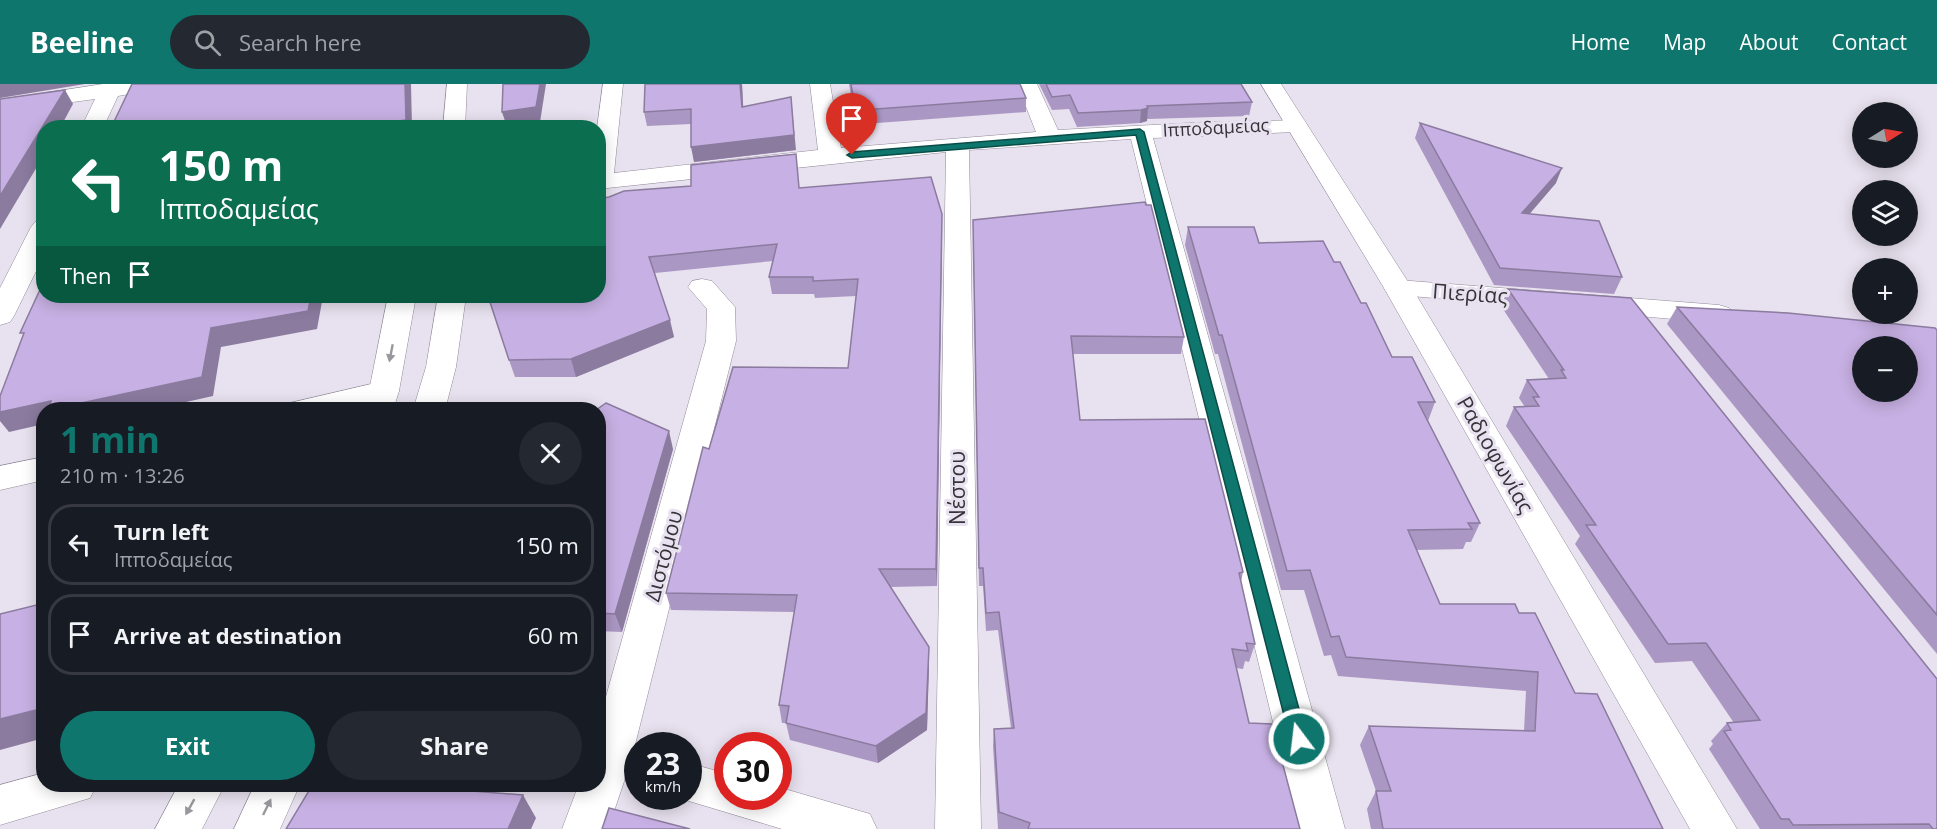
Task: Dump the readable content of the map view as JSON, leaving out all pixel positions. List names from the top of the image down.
{
  "streets": {
    "street": [
      "Ιπποδαμείας",
      "Πιερίας",
      "Ραδιοφωνίας",
      "Νέστου",
      "Διστόμου"
    ]
  },
  "crossings": [
    ["Ιπποδαμείας", "Ραδιοφωνίας"],
    ["Ιπποδαμείας", "Νέστου"],
    ["Πιερίας", "Ραδιοφωνίας"]
  ],
  "north": "right",
  "page": {
    "header": "Beeline",
    "search": "Search here",
    "nav": [
      "Home",
      "Map",
      "About",
      "Contact"
    ],
    "map_buttons": ["+", "−"],
    "turn": ["150 m", "Ιπποδαμείας"],
    "then": "Then",
    "heading": ["1 min", "210 m · 13:26"],
    "list": [
      {
        "name": "Turn left",
        "note": "Ιπποδαμείας",
        "value": "150 m"
      },
      {
        "name": "Arrive at destination",
        "value": "60 m"
      }
    ],
    "buttons": ["Exit", "Share"],
    "speed": "23 km/h",
    "limit": "30"
  }
}
